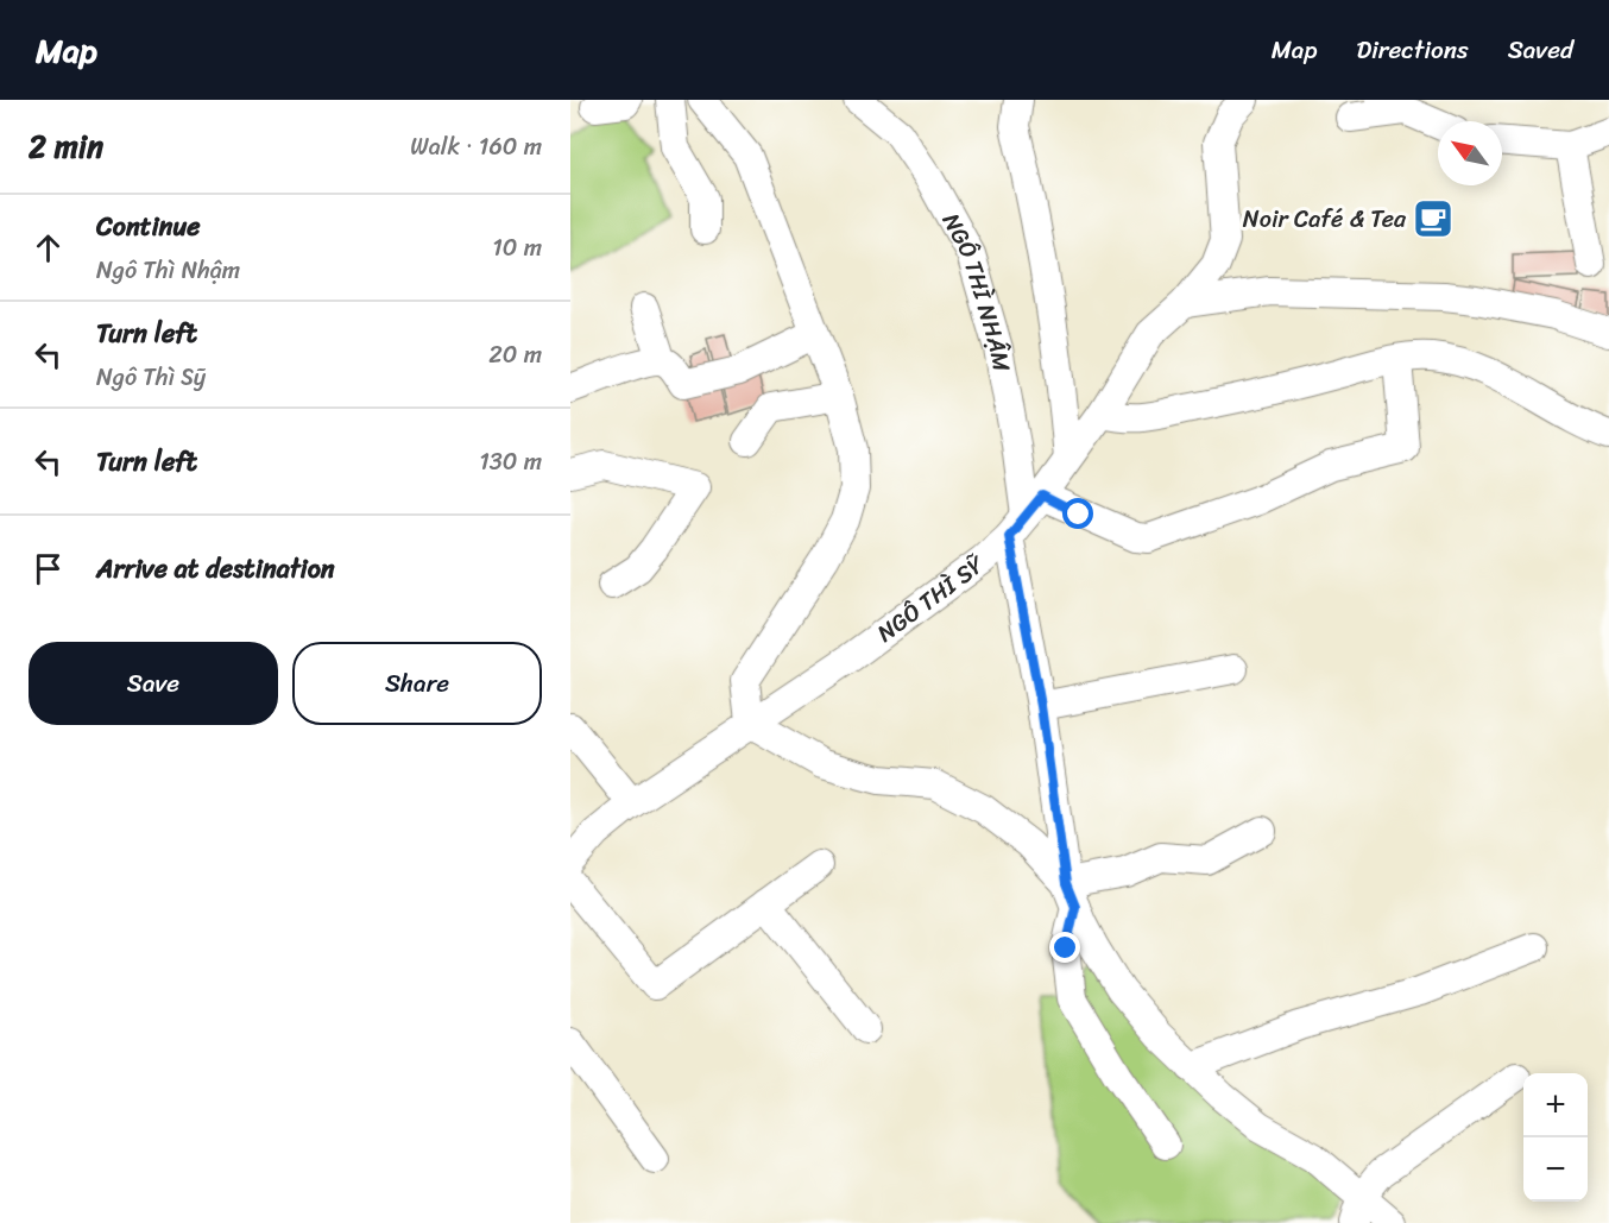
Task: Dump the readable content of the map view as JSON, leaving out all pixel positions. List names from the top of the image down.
{
  "streets": {
    "street": ["NGÔ THÌ NHẬM", "NGÔ THÌ SỸ"]
  },
  "crossings": [
    ["NGÔ THÌ NHẬM", "NGÔ THÌ SỸ"]
  ],
  "places": {
    "cafe": ["Noir Café & Tea"]
  },
  "north": "top left",
  "page": {
    "header": "Map",
    "nav": ["Map", "Directions", "Saved"],
    "heading": ["2 min", "Walk · 160 m"],
    "list": [
      ["Continue", "Ngô Thì Nhậm", "10 m"],
      ["Turn left", "Ngô Thì Sỹ", "20 m"],
      ["Turn left", "130 m"],
      "Arrive at destination"
    ],
    "buttons": ["Save", "Share"],
    "map_buttons": ["+", "−"]
  }
}
